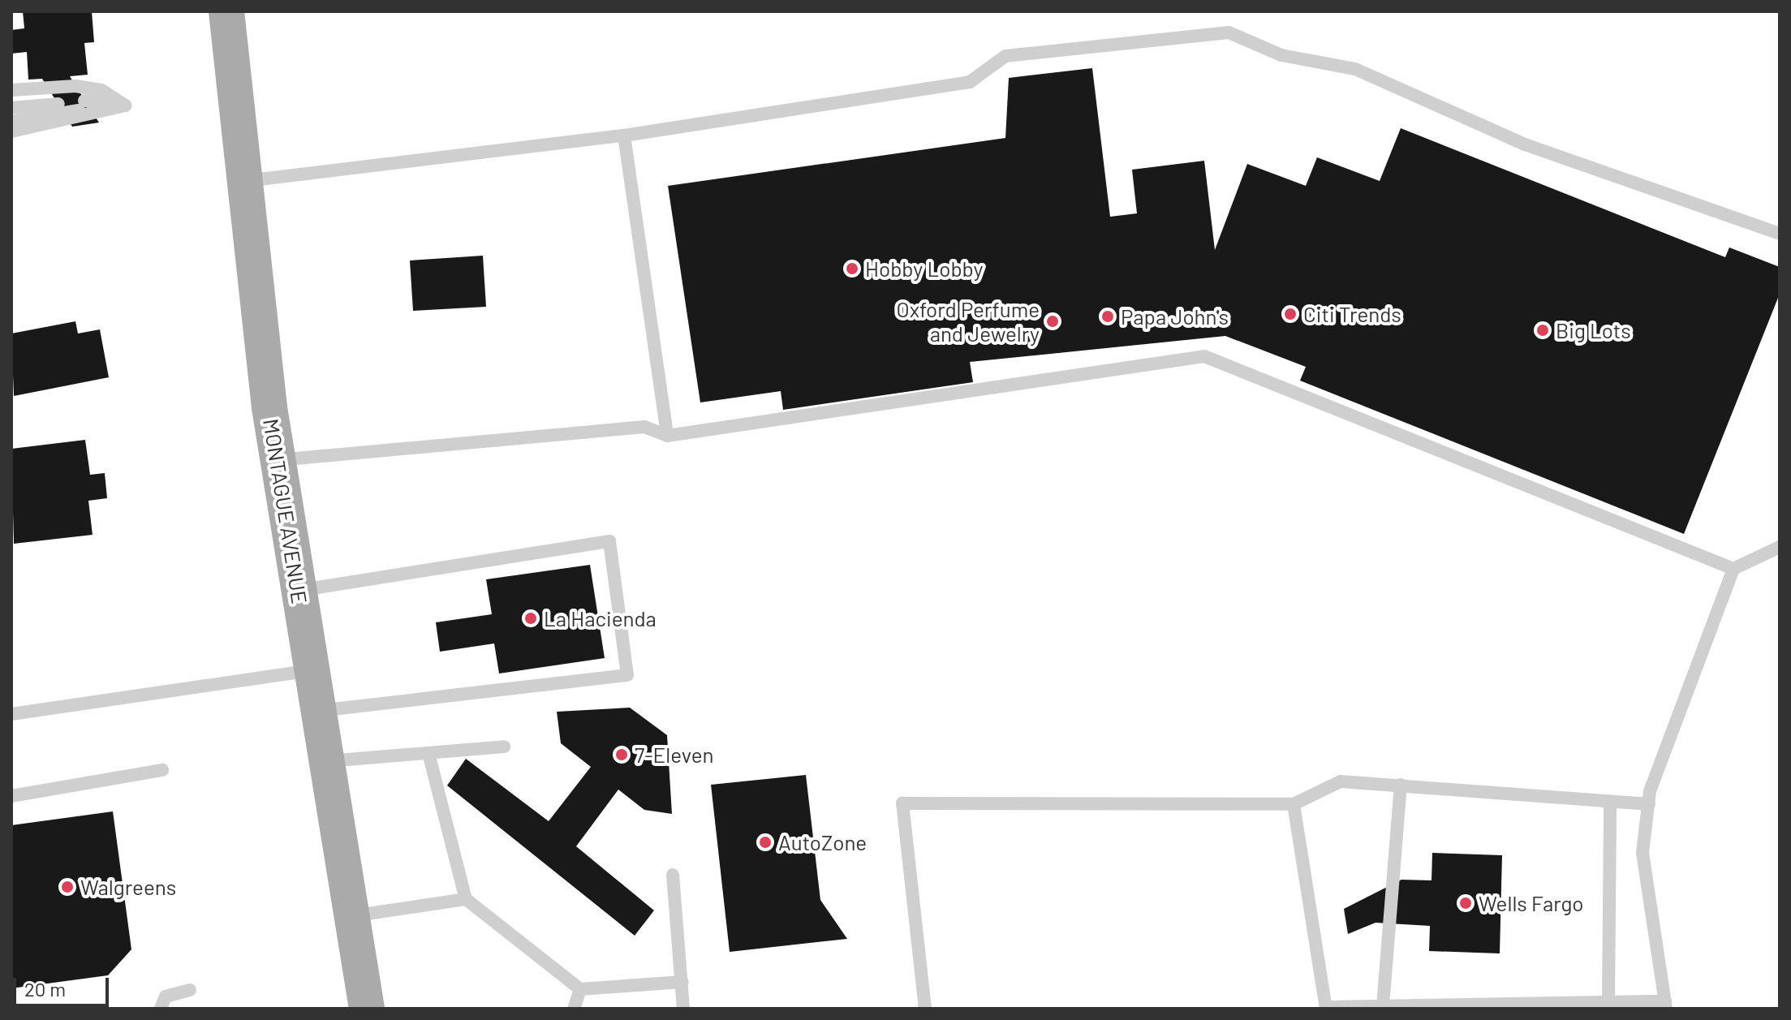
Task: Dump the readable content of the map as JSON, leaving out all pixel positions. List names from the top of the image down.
{
  "streets": {
    "main road": ["MONTAGUE AVENUE"]
  },
  "places": [
    "Hobby Lobby",
    "Citi Trends",
    "Papa John's",
    "Oxford Perfume and Jewelry",
    "Big Lots",
    "La Hacienda",
    "7-Eleven",
    "AutoZone",
    "Walgreens",
    "Wells Fargo"
  ],
  "scale_bar": "20 m"
}
